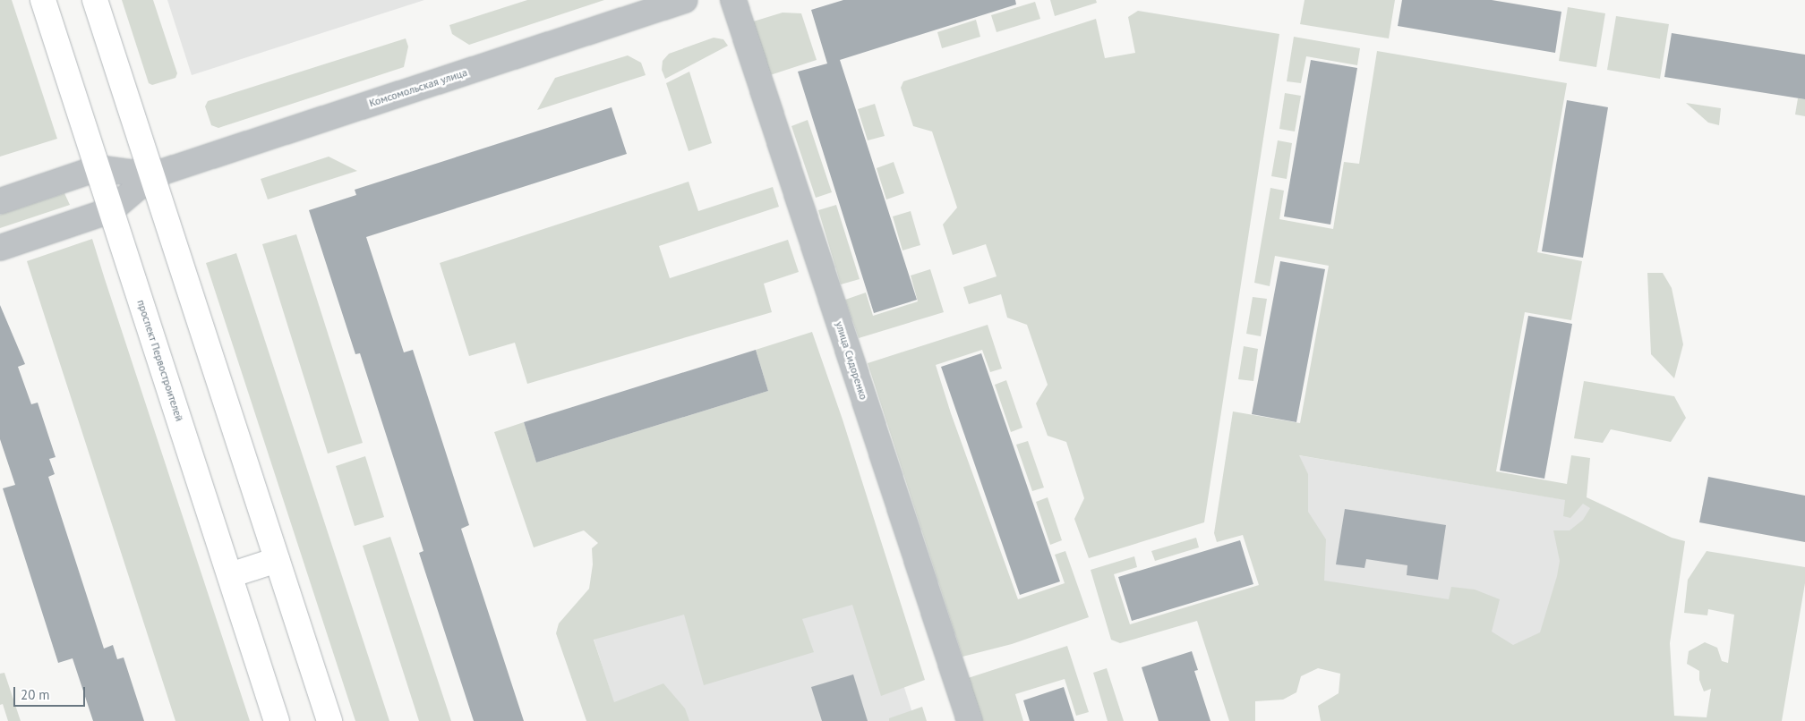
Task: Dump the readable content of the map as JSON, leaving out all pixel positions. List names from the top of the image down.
{
  "streets": {
    "main road": ["проспект Первостроителей"],
    "street": ["Комсомольская улица", "улица Сидоренко"]
  },
  "crossings": [
    ["Комсомольская улица", "проспект Первостроителей"]
  ],
  "scale_bar": "20 m"
}
